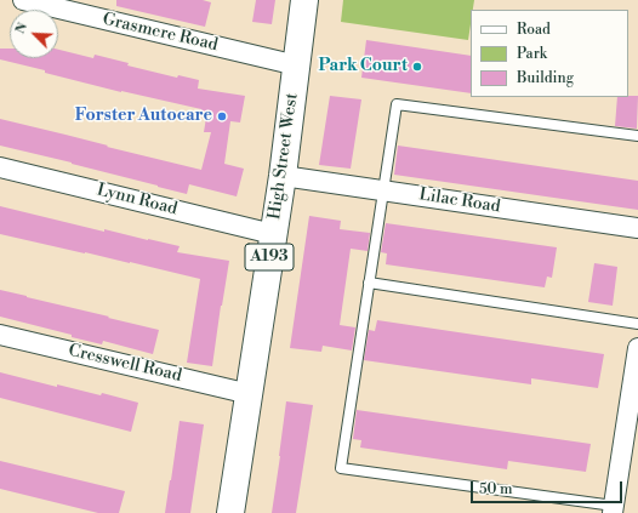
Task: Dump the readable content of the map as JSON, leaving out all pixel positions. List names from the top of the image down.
{
  "streets": {
    "main road": ["High Street West", "A193"],
    "street": [
      "Grasmere Road",
      "Lynn Road",
      "Lilac Road",
      "Cresswell Road"
    ]
  },
  "crossings": [
    ["Grasmere Road", "High Street West"],
    ["High Street West", "Lynn Road"],
    ["High Street West", "Lilac Road"],
    ["High Street West", "Cresswell Road"]
  ],
  "places": ["Park Court", "Forster Autocare"],
  "legend": ["Road", "Park", "Building"],
  "scale_bar": "50 m",
  "north": "top left"
}
